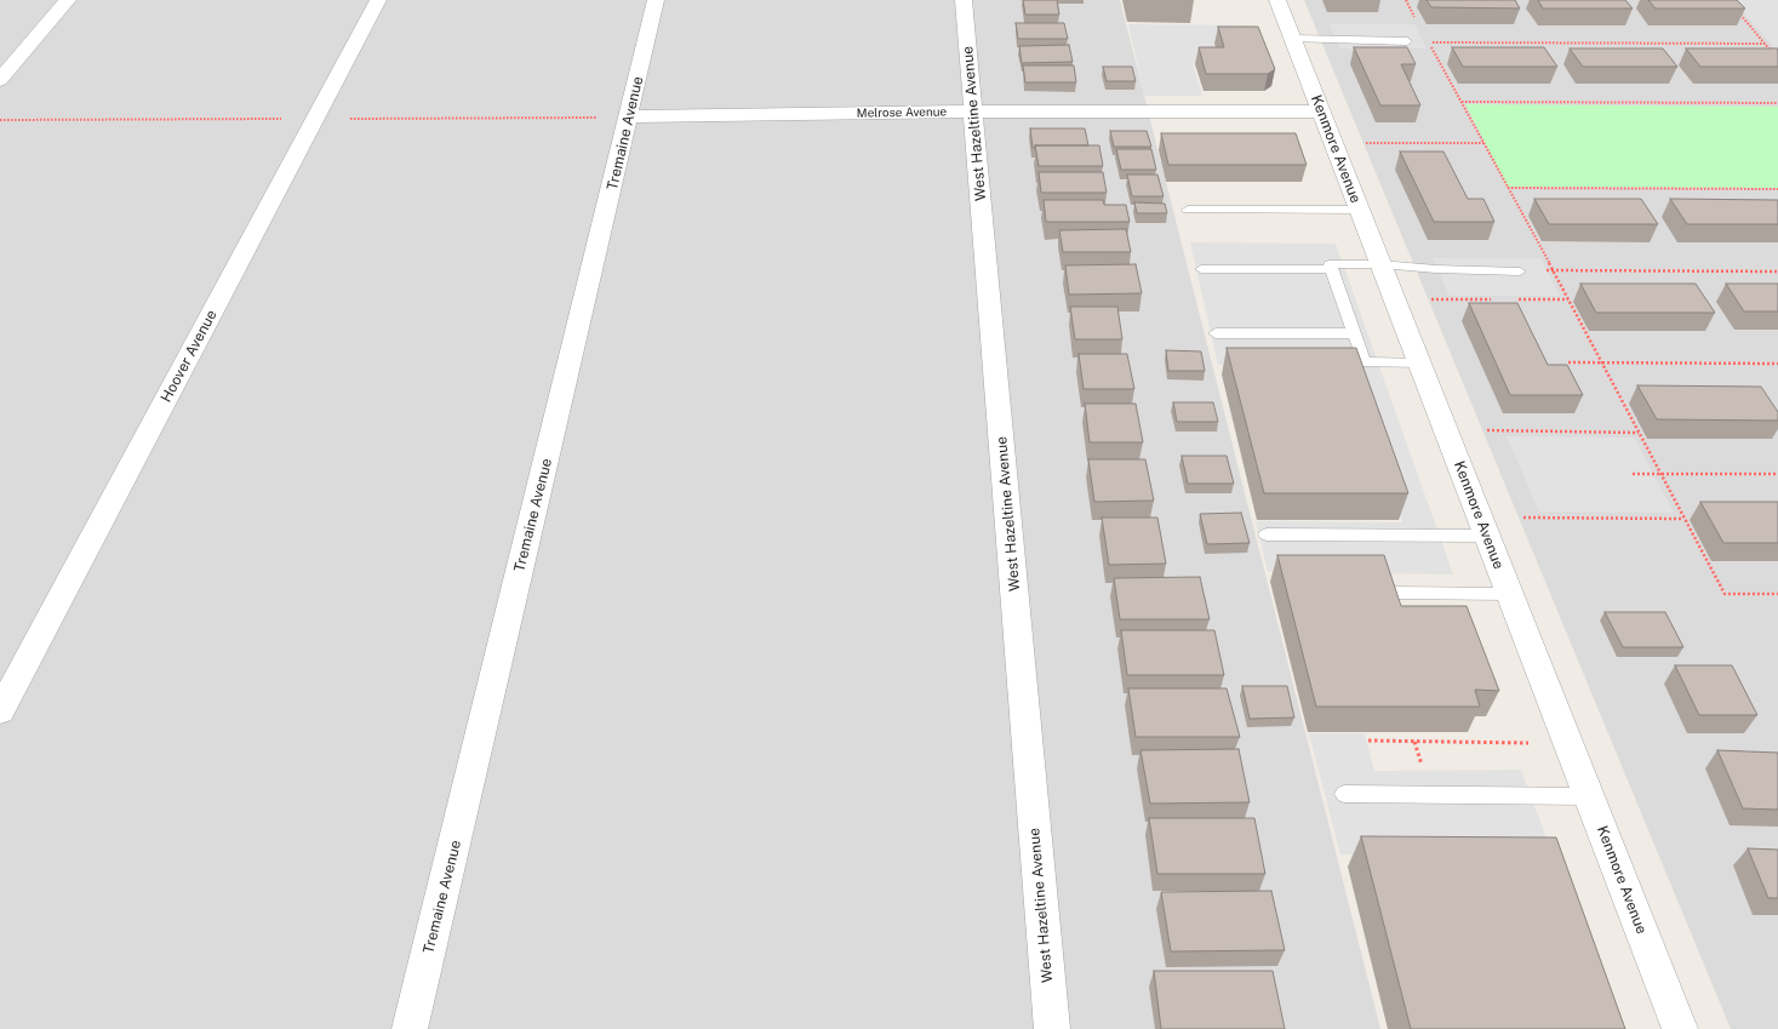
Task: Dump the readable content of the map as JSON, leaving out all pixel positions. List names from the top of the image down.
{
  "streets": {
    "street": [
      "Melrose Avenue",
      "West Hazeltine Avenue",
      "Tremaine Avenue",
      "Kenmore Avenue",
      "Hoover Avenue"
    ]
  },
  "crossings": [
    ["Melrose Avenue", "West Hazeltine Avenue"],
    ["Melrose Avenue", "Tremaine Avenue"],
    ["Melrose Avenue", "Kenmore Avenue"]
  ]
}
